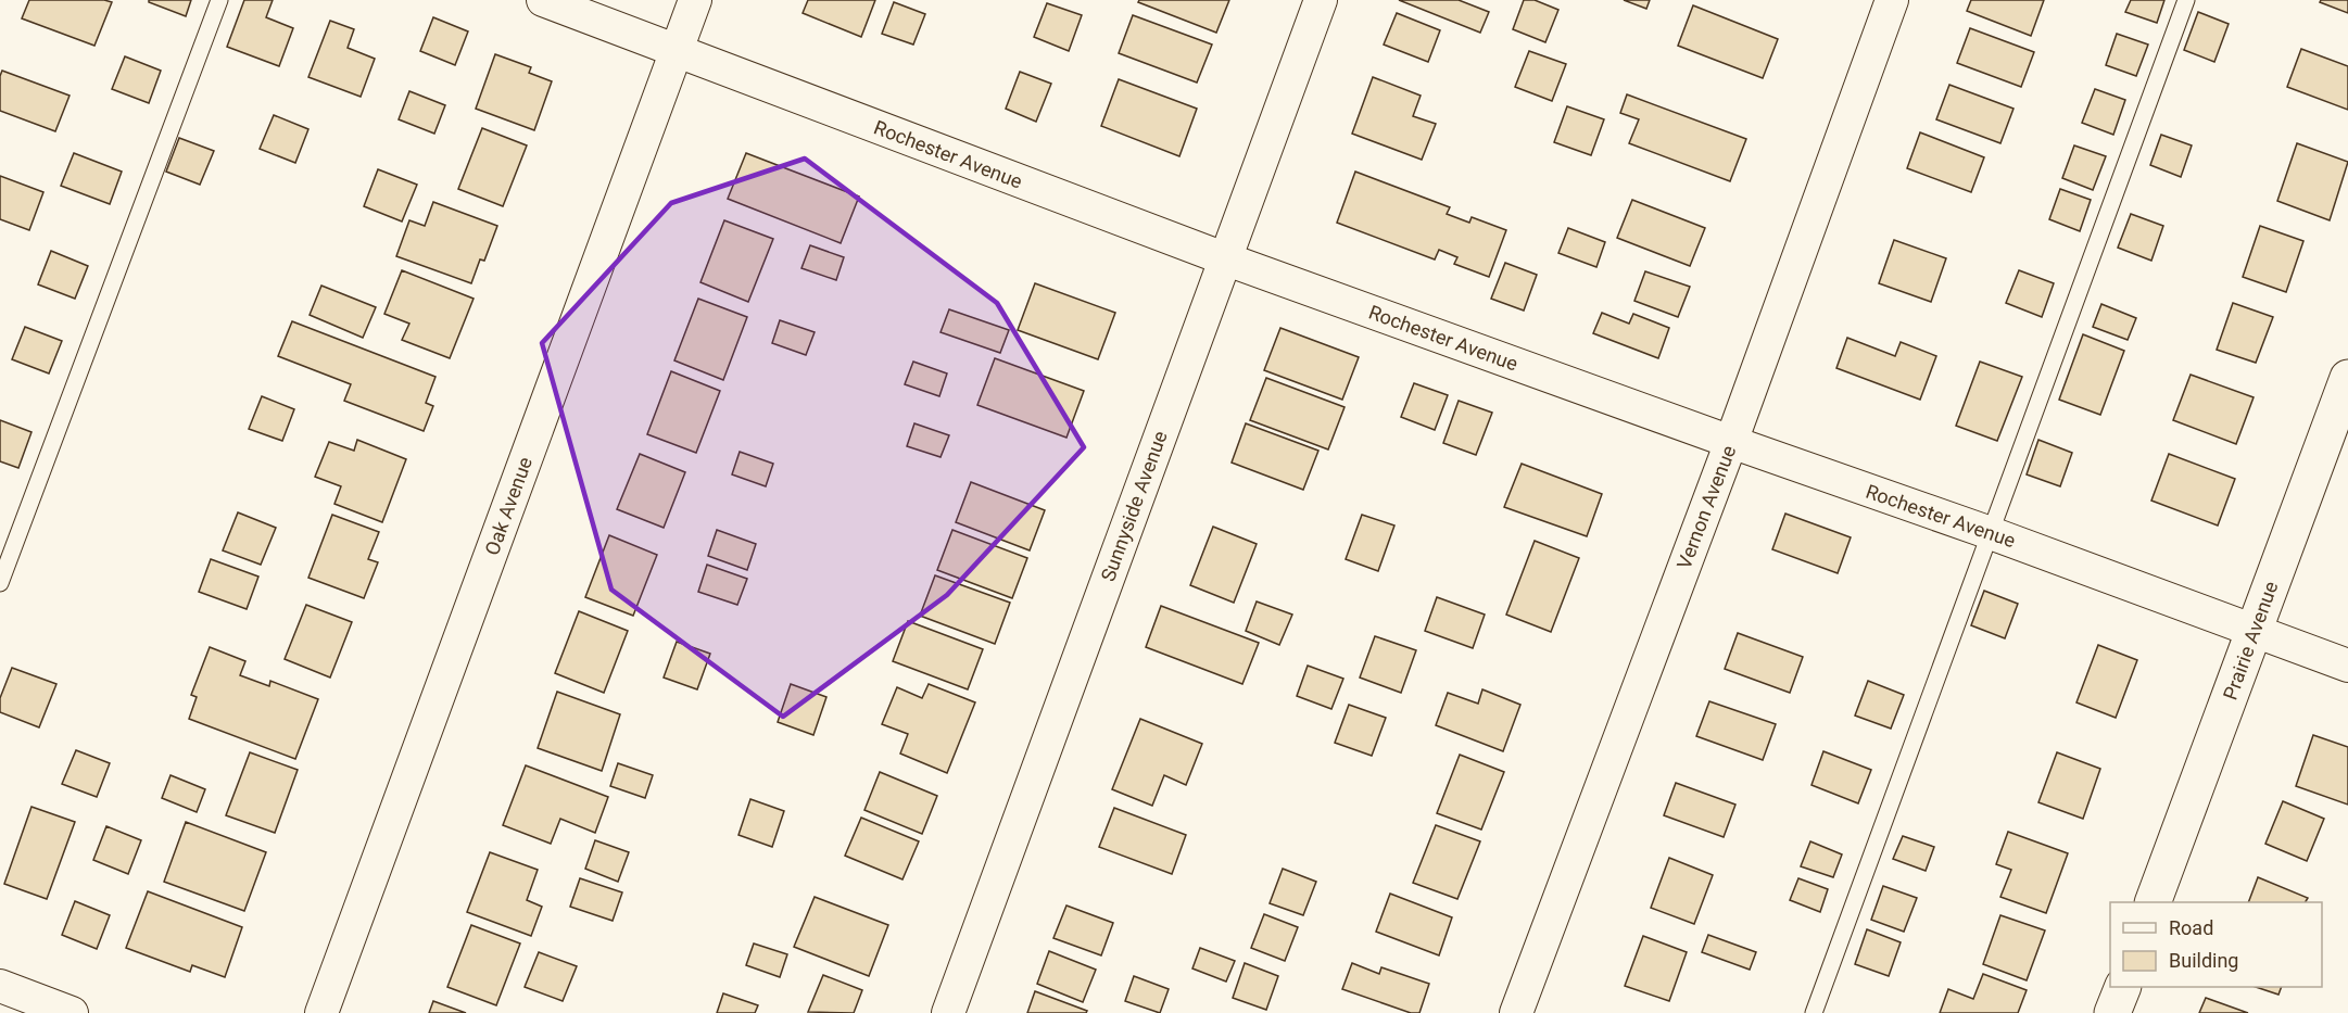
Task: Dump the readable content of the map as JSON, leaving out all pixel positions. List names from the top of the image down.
{
  "streets": {
    "street": [
      "Rochester Avenue",
      "Oak Avenue",
      "Sunnyside Avenue",
      "Vernon Avenue",
      "Prairie Avenue"
    ]
  },
  "crossings": [
    ["Rochester Avenue", "Oak Avenue"],
    ["Rochester Avenue", "Sunnyside Avenue"],
    ["Rochester Avenue", "Vernon Avenue"],
    ["Rochester Avenue", "Prairie Avenue"]
  ],
  "legend": ["Road", "Building"]
}
